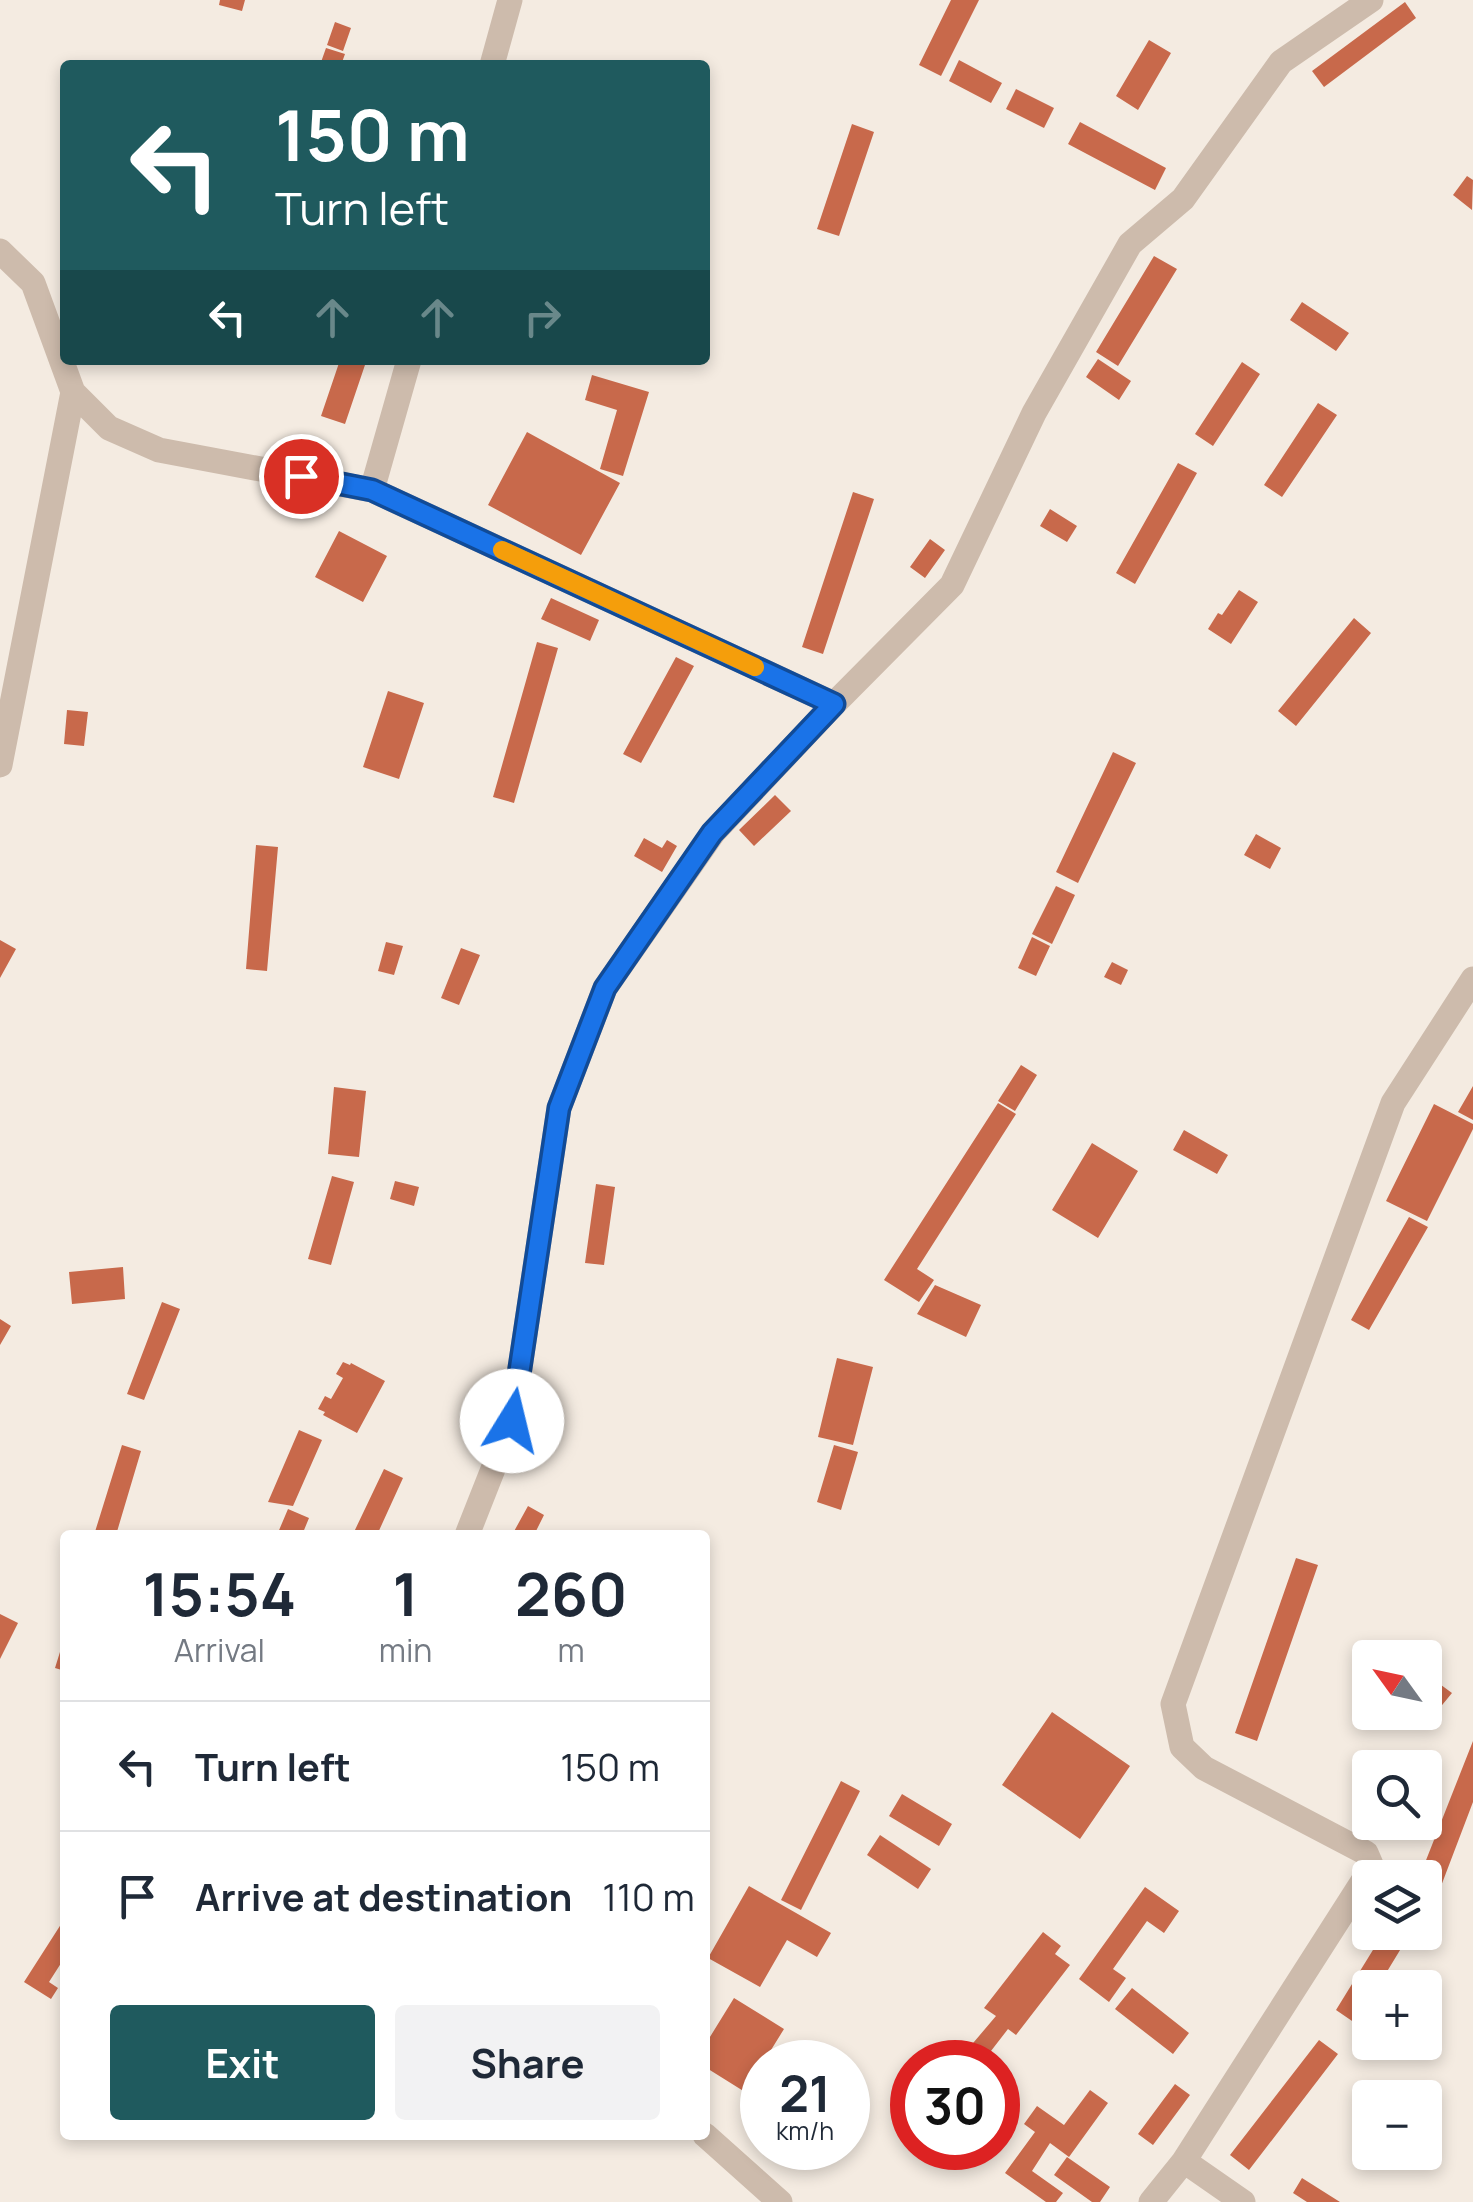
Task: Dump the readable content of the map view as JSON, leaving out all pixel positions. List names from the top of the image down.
{
  "north": "top left",
  "page": {
    "turn": ["150 m", "Turn left"],
    "eta": [
      "15:54",
      "Arrival",
      "1",
      "min",
      "260",
      "m"
    ],
    "map_buttons": ["+", "−"],
    "list": [
      {
        "name": "Turn left",
        "value": "150 m"
      },
      {
        "name": "Arrive at destination",
        "value": "110 m"
      }
    ],
    "buttons": ["Exit", "Share"],
    "speed": "21 km/h",
    "limit": "30"
  }
}
